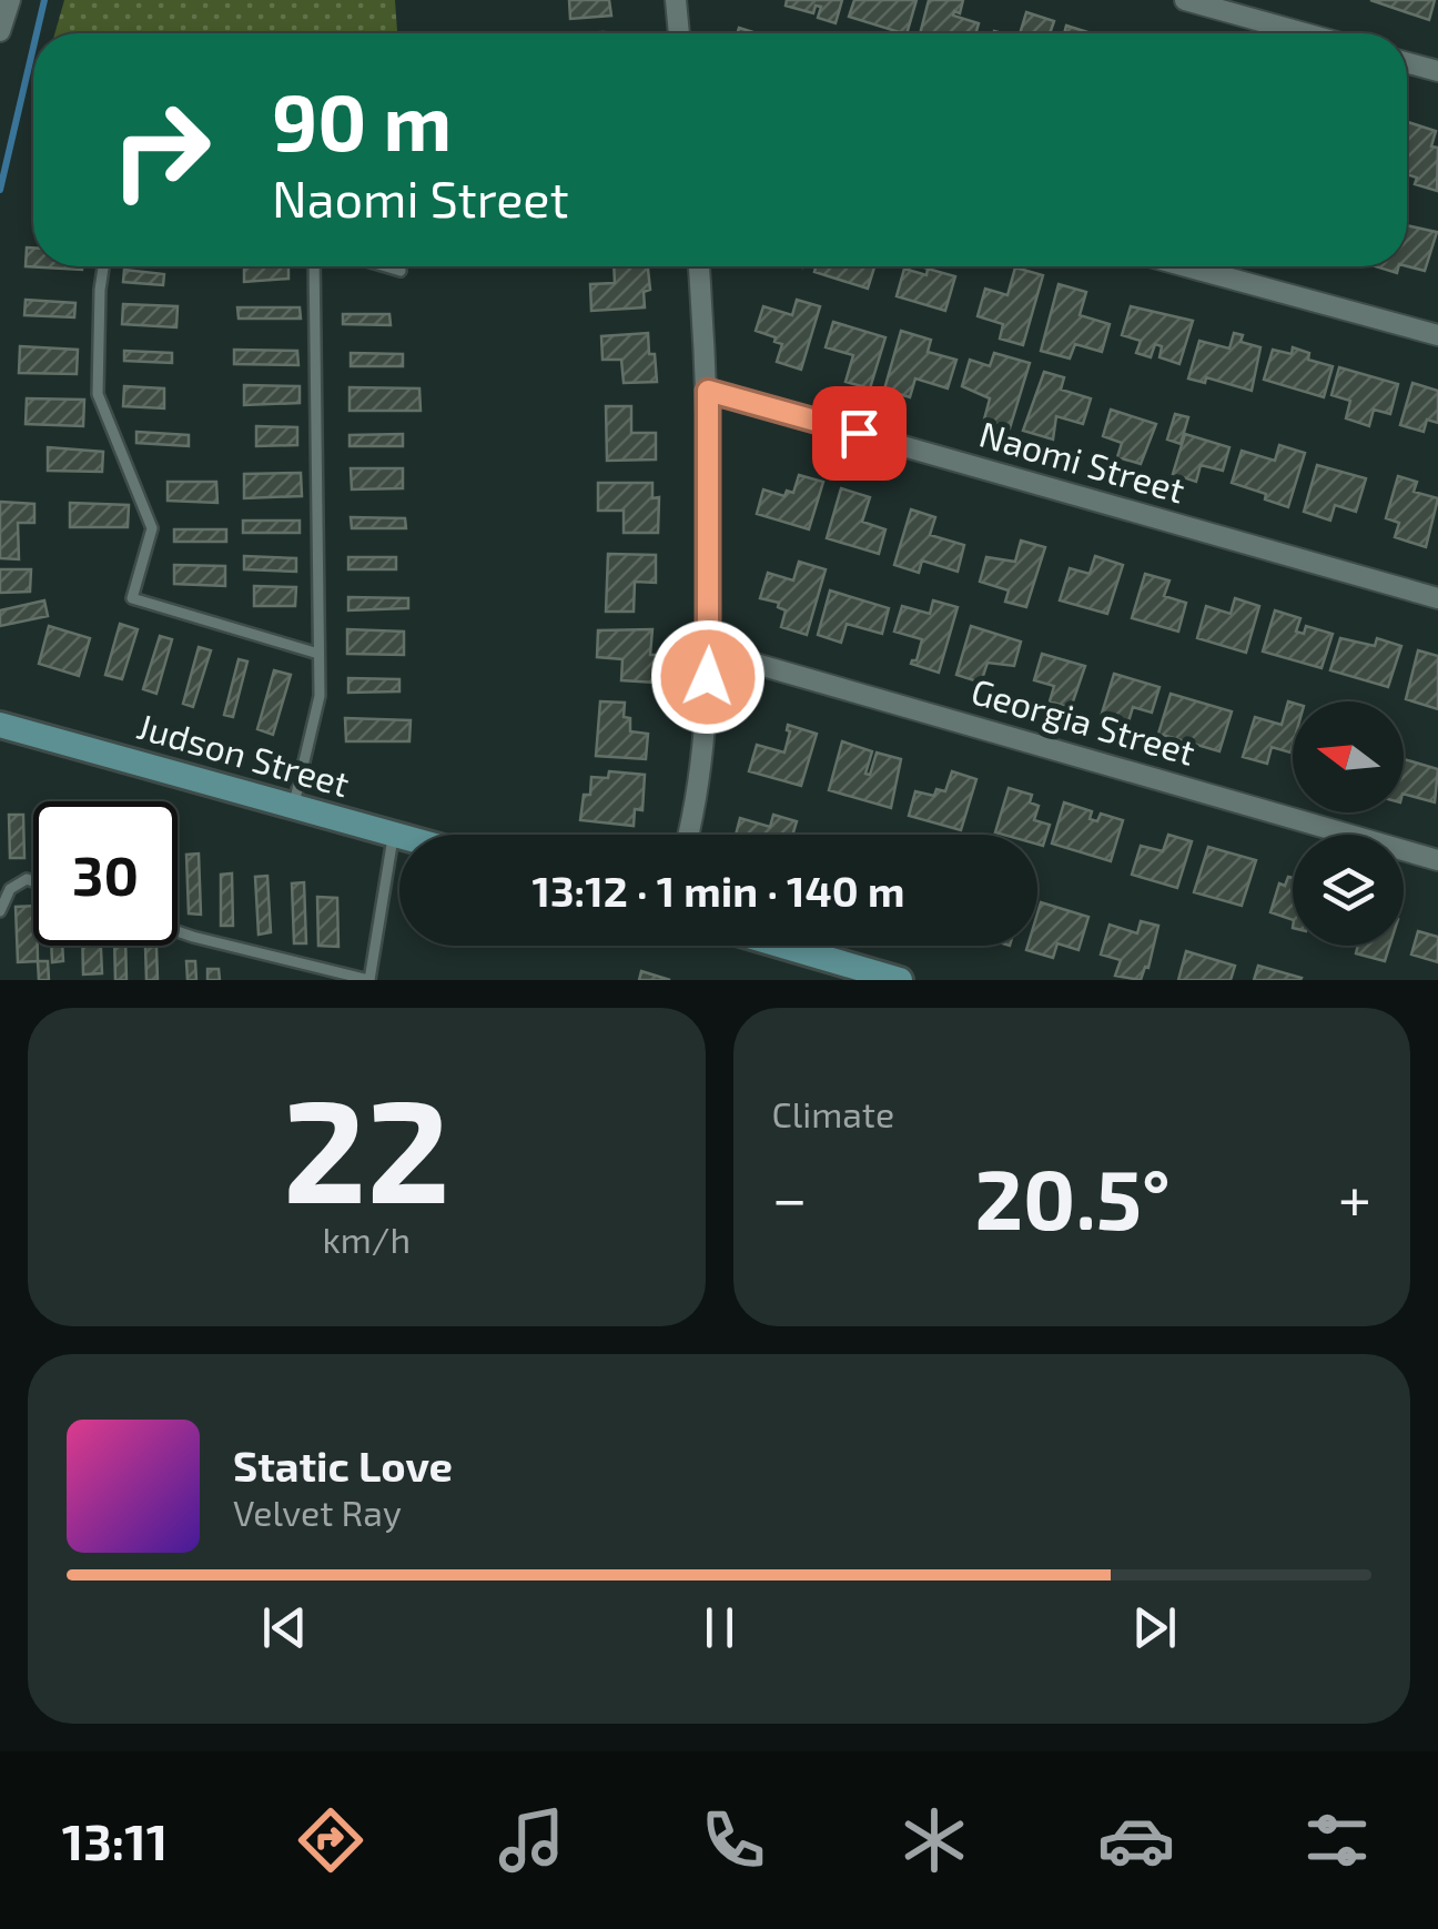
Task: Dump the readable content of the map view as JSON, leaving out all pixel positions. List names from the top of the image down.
{
  "streets": {
    "main road": ["Judson Street"],
    "street": ["Naomi Street", "Georgia Street"]
  },
  "north": "left",
  "page": {
    "turn": ["90 m", "Naomi Street"],
    "limit": "30",
    "trip": "13:12 · 1 min · 140 m",
    "tile": [
      ["22", "km/h"],
      "Climate"
    ],
    "heat": ["−", "20.5°", "+"],
    "song": ["Static Love", "Velvet Ray"],
    "tabs": "13:11"
  }
}
